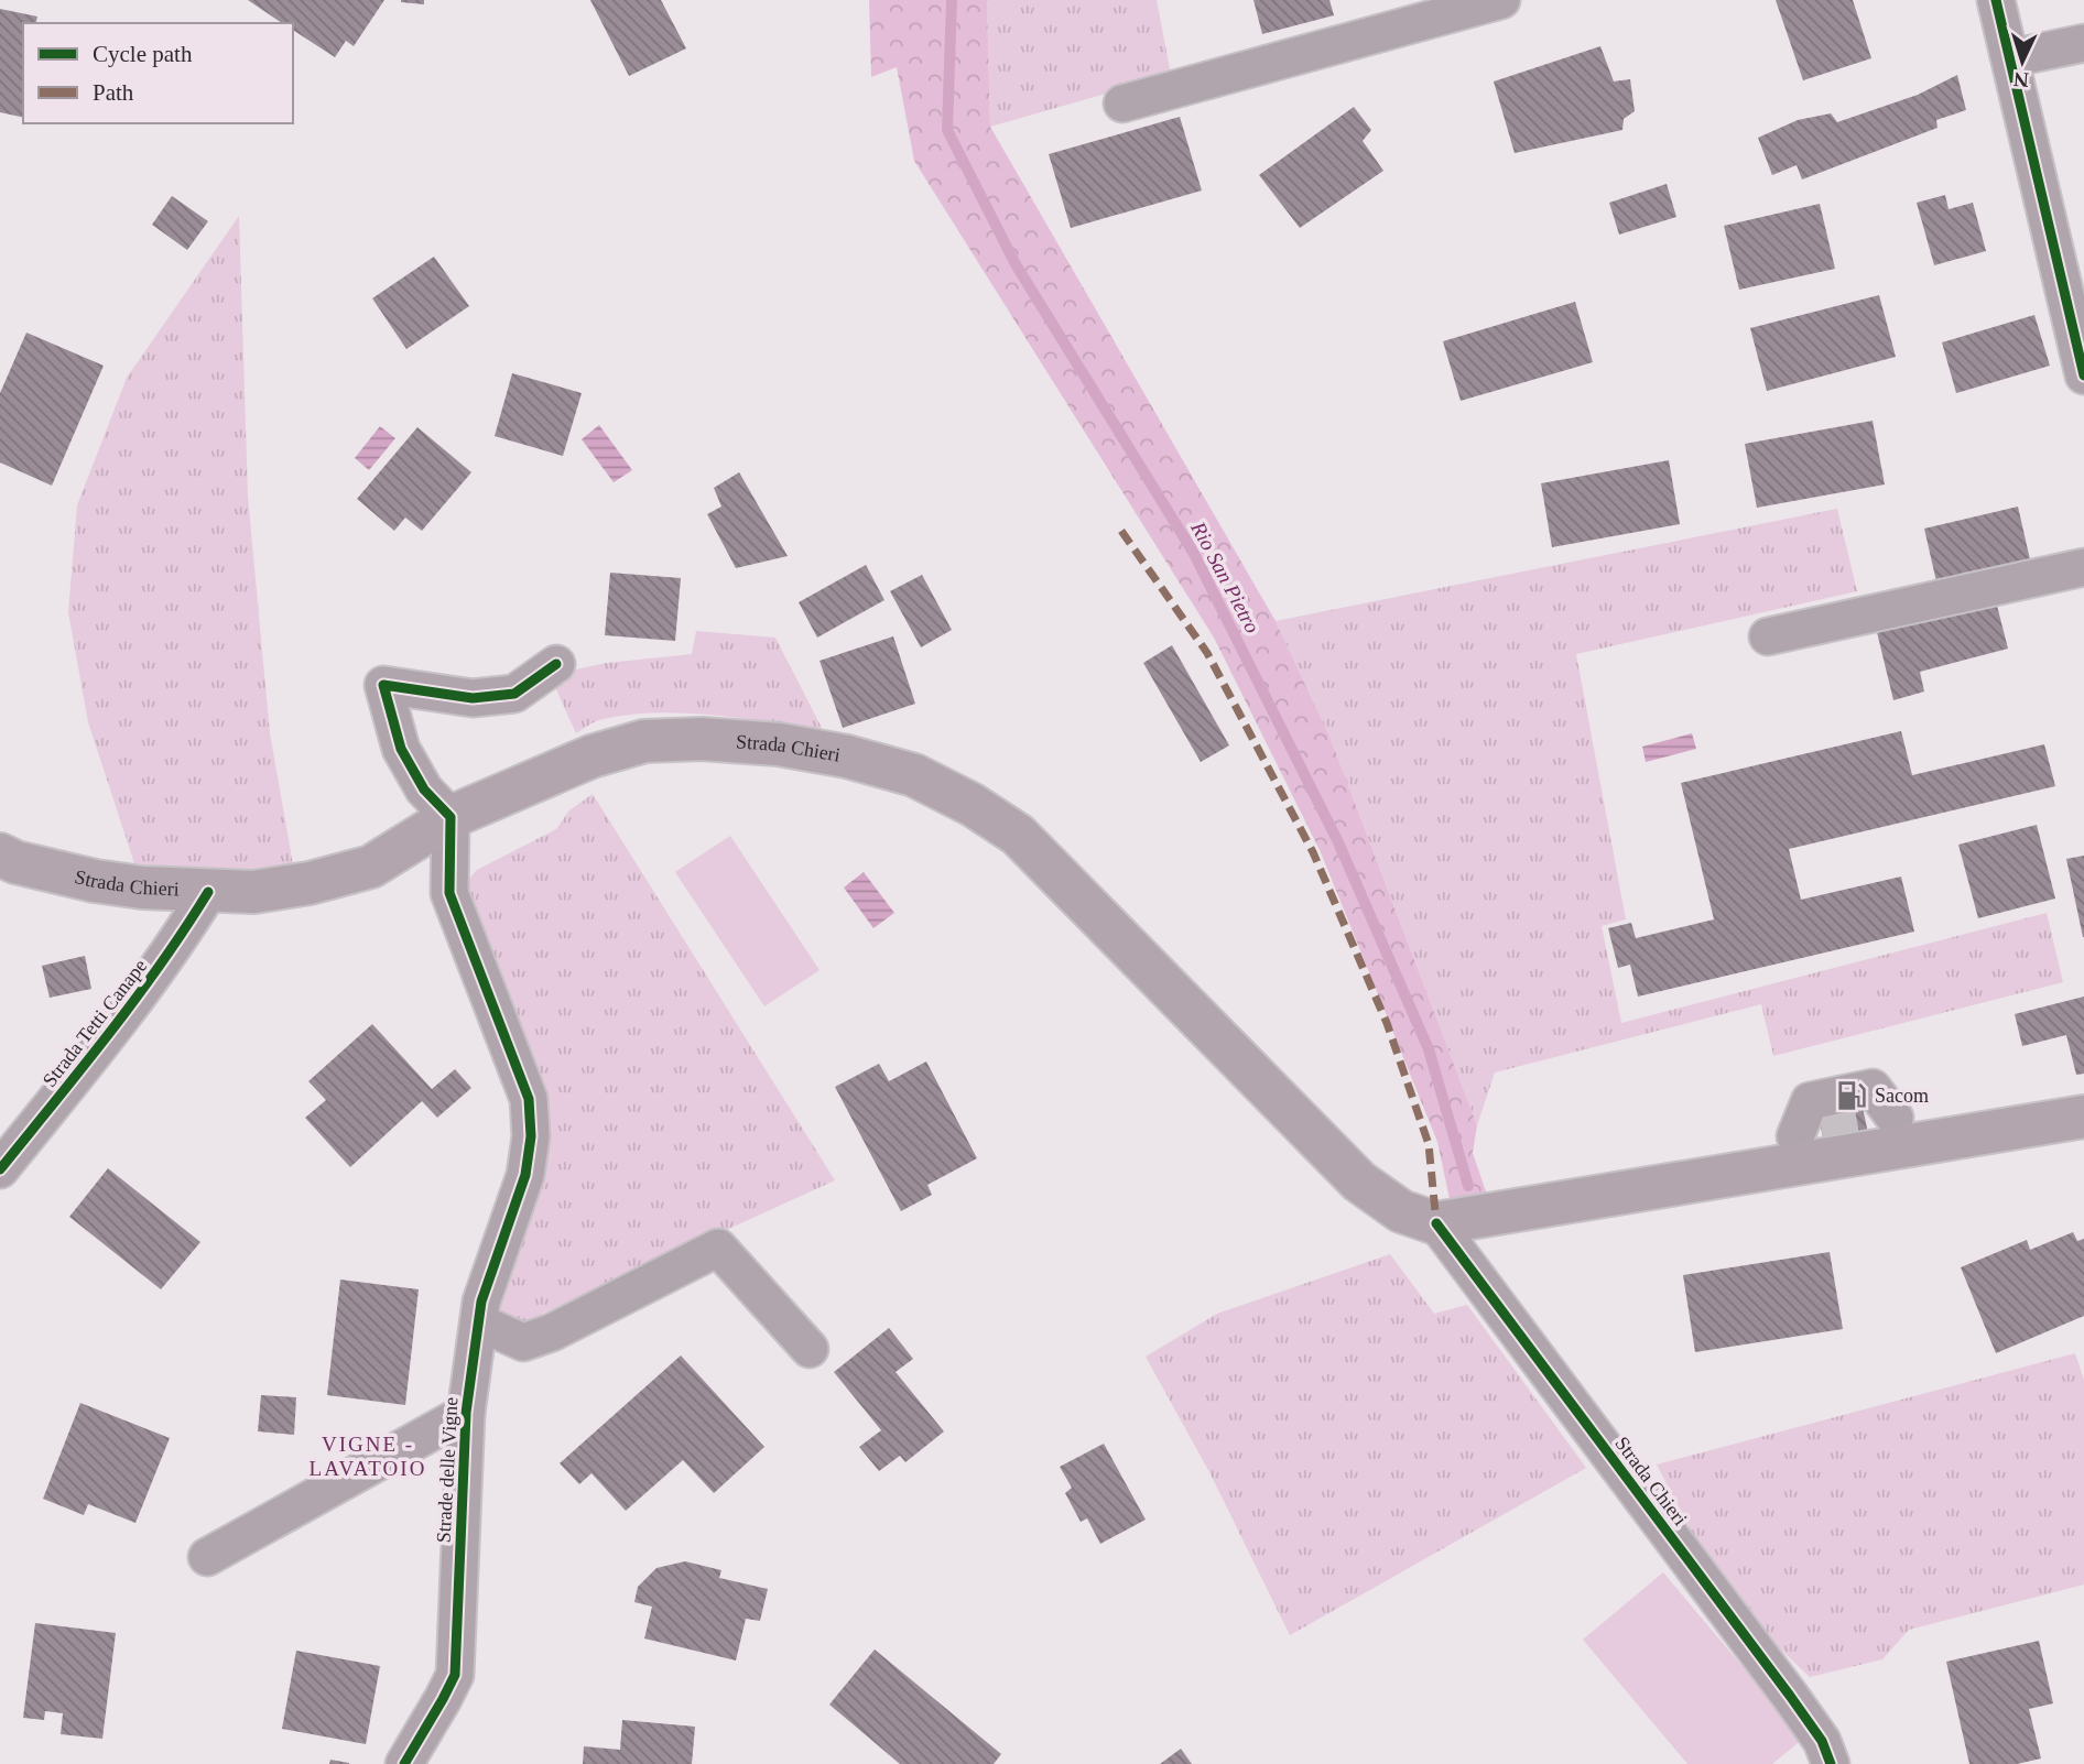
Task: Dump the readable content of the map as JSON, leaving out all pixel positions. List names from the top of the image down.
{
  "streets": {
    "main road": ["Strada Chieri"],
    "street": ["Strada Tetti Canape", "Strade delle Vigne"]
  },
  "crossings": [
    ["Strada Chieri", "Strada Tetti Canape"],
    ["Strada Chieri", "Strade delle Vigne"]
  ],
  "districts": ["VIGNE - LAVATOIO"],
  "water": ["Rio San Pietro"],
  "places": {
    "fuel station": ["Sacom"]
  },
  "legend": ["Cycle path", "Path"],
  "north": "bottom"
}
